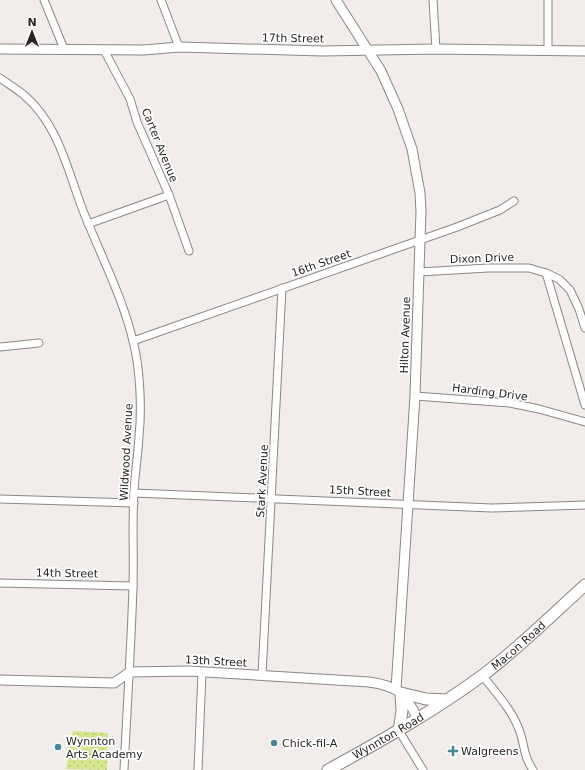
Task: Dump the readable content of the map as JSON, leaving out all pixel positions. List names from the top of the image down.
{
  "streets": {
    "main road": ["Macon Road", "Wynnton Road"],
    "street": [
      "17th Street",
      "Carter Avenue",
      "Dixon Drive",
      "16th Street",
      "Hilton Avenue",
      "Harding Drive",
      "Wildwood Avenue",
      "Stark Avenue",
      "15th Street",
      "14th Street",
      "13th Street"
    ]
  },
  "crossings": [
    ["17th Street", "Carter Avenue"],
    ["17th Street", "Hilton Avenue"],
    ["Dixon Drive", "Hilton Avenue"],
    ["16th Street", "Hilton Avenue"],
    ["16th Street", "Wildwood Avenue"],
    ["16th Street", "Stark Avenue"],
    ["Hilton Avenue", "Harding Drive"],
    ["Hilton Avenue", "15th Street"],
    ["Hilton Avenue", "13th Street"],
    ["Wildwood Avenue", "15th Street"],
    ["Wildwood Avenue", "14th Street"],
    ["Wildwood Avenue", "13th Street"],
    ["Stark Avenue", "15th Street"],
    ["Stark Avenue", "13th Street"],
    ["Macon Road", "Wynnton Road"]
  ],
  "places": {
    "other": ["Chick-fil-A", "Wynnton Arts Academy"],
    "health": ["Walgreens"]
  },
  "north": "top"
}
